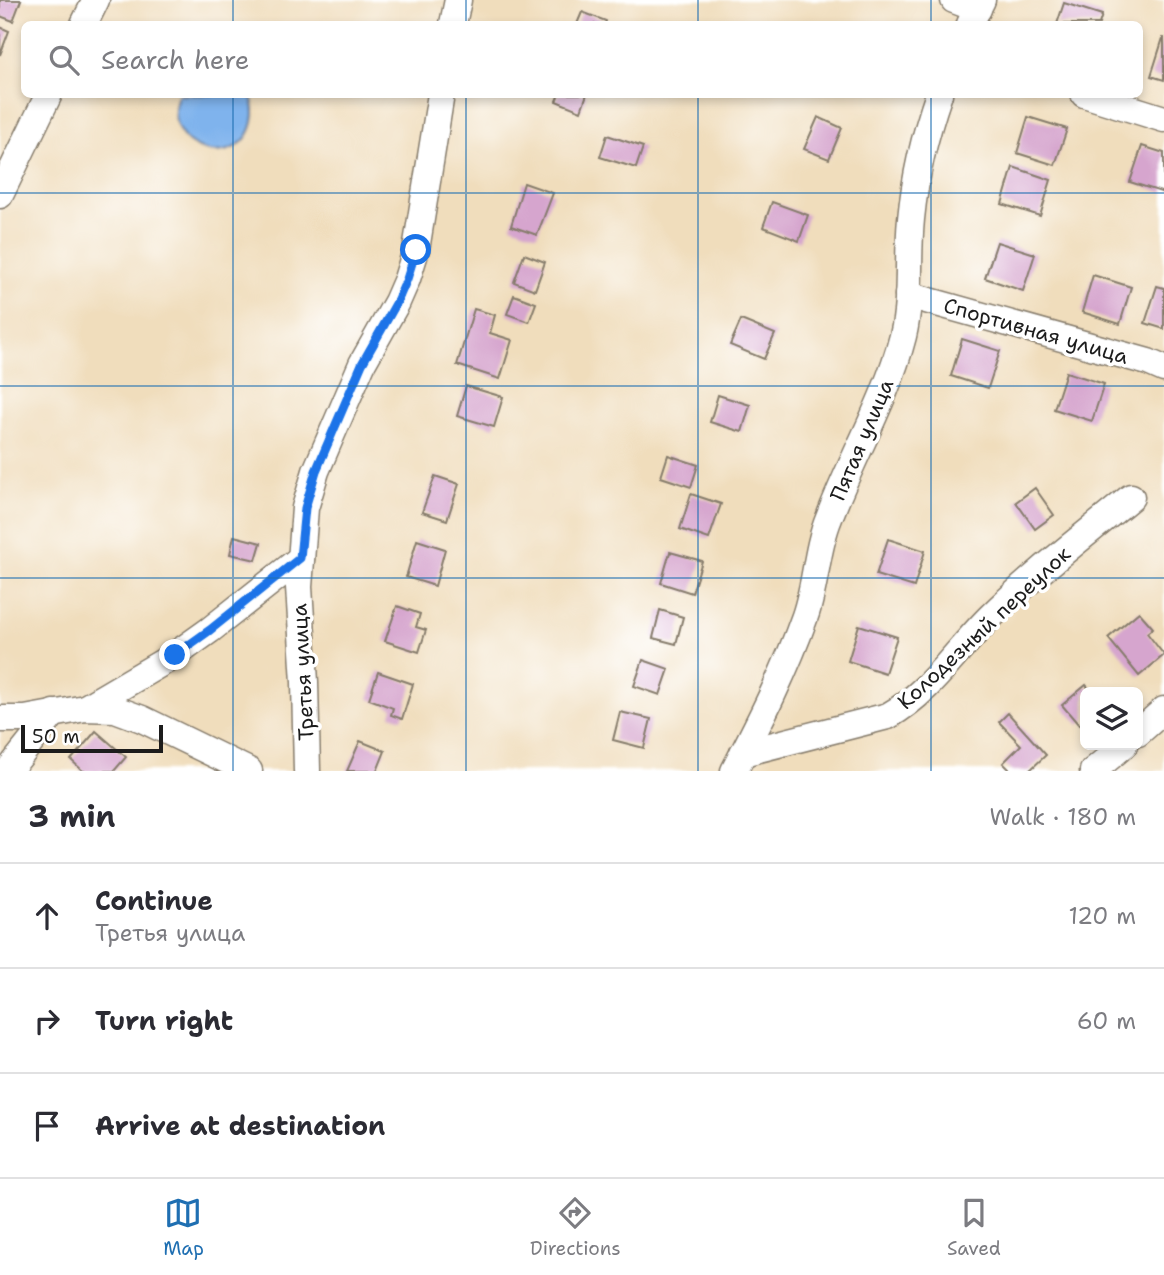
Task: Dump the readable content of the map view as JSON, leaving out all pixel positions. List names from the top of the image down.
{
  "streets": {
    "street": [
      "Спортивная улица",
      "Пятая улица",
      "Колодезный переулок",
      "Третья улица"
    ]
  },
  "crossings": [
    ["Спортивная улица", "Пятая улица"],
    ["Пятая улица", "Колодезный переулок"]
  ],
  "scale_bar": "50 m",
  "page": {
    "search": "Search here",
    "scale": "50 m",
    "heading": ["3 min", "Walk · 180 m"],
    "list": [
      ["Continue", "Третья улица", "120 m"],
      ["Turn right", "60 m"],
      "Arrive at destination"
    ],
    "nav": ["Map", "Directions", "Saved"]
  }
}
